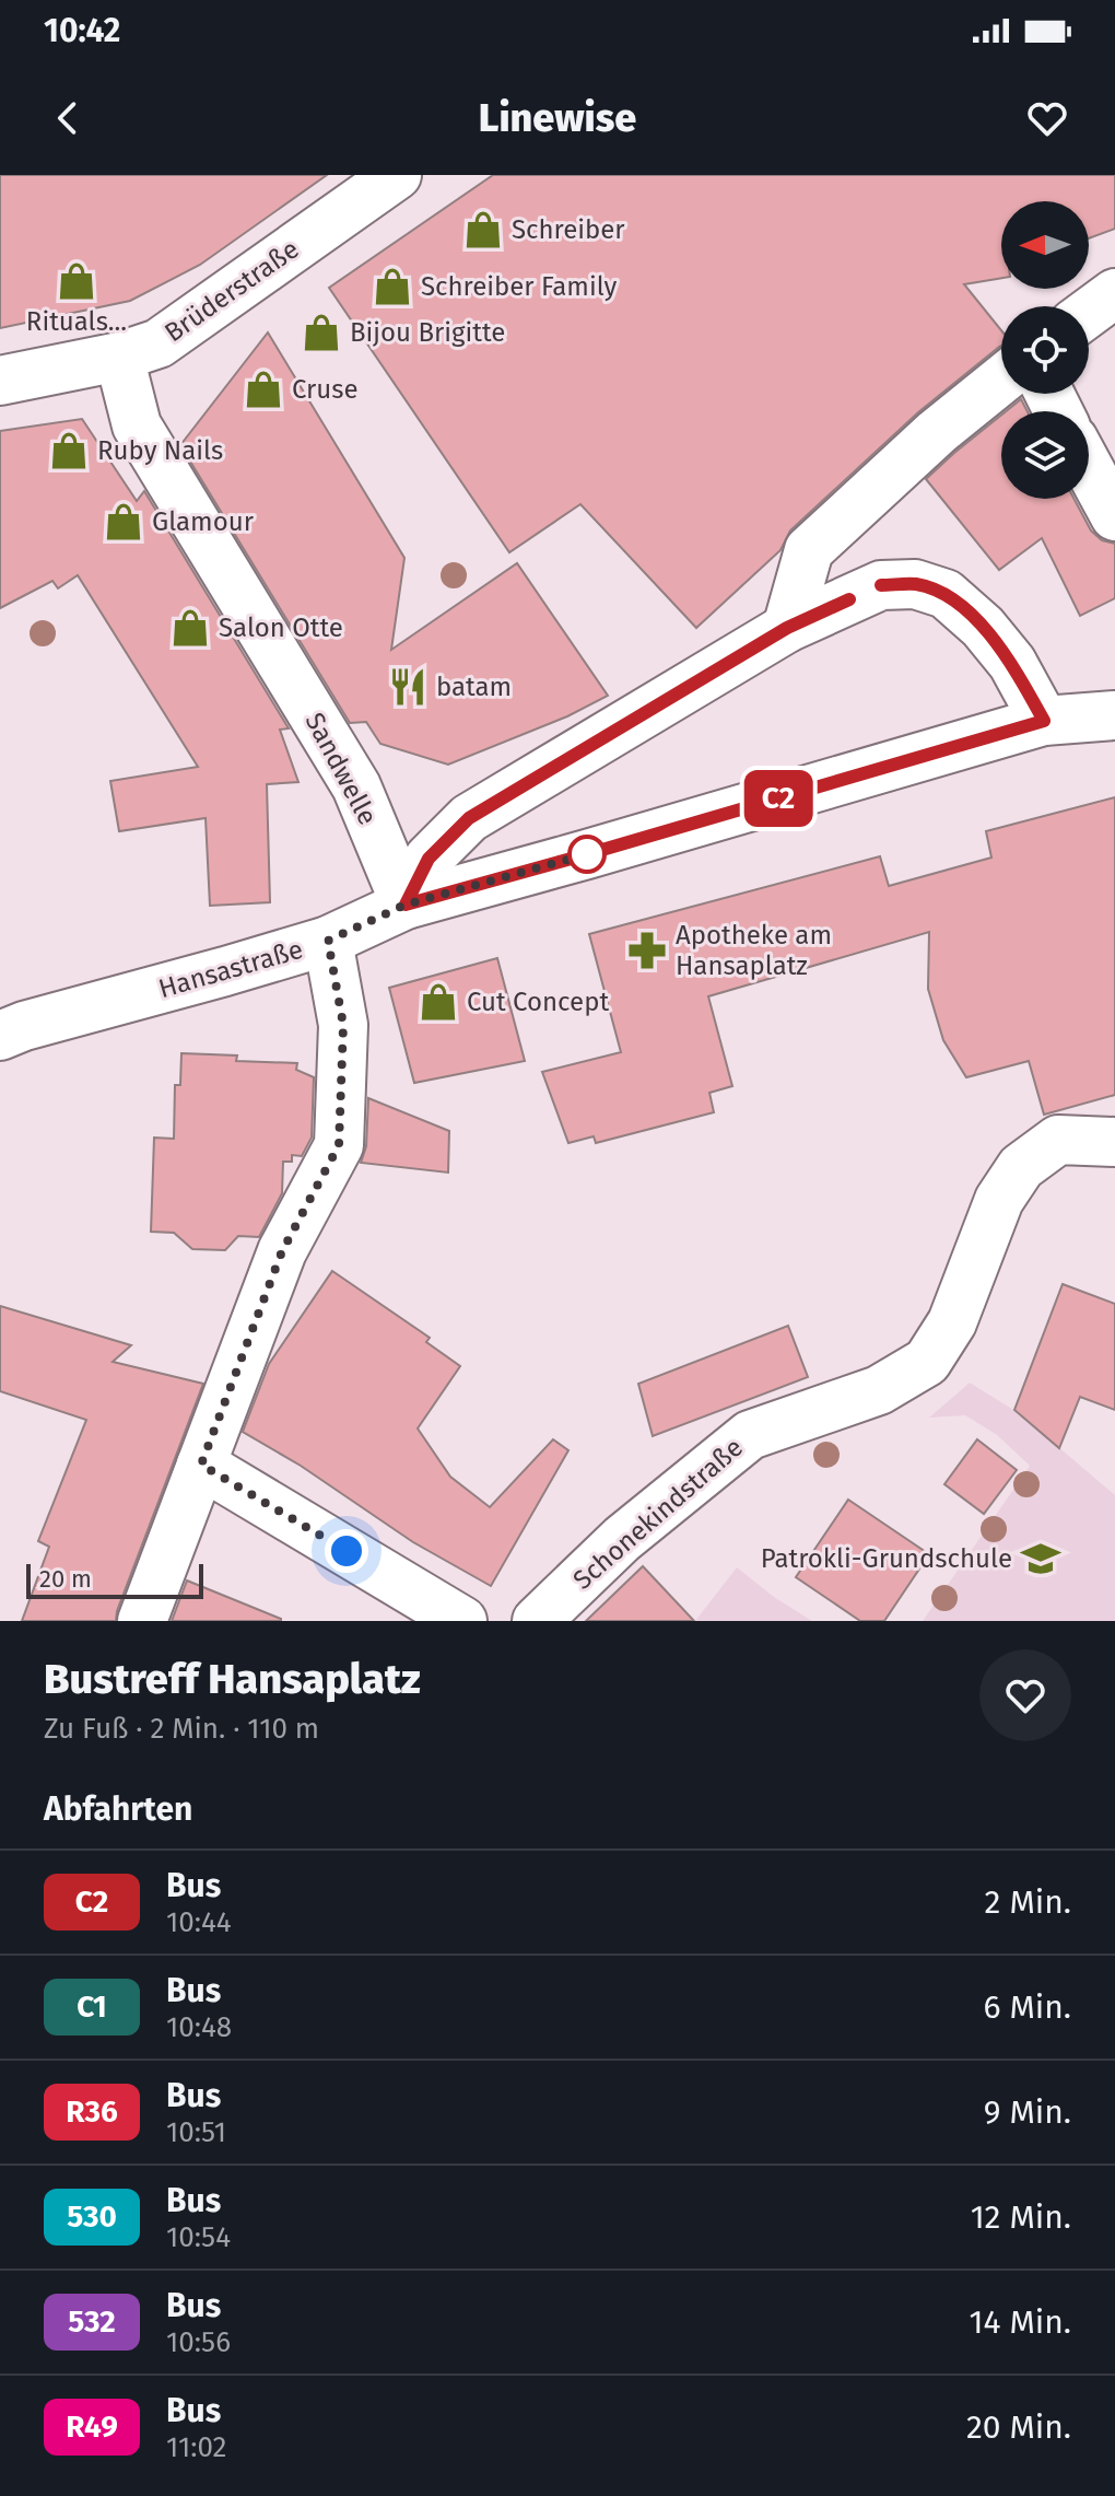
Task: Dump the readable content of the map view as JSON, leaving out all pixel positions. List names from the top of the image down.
{
  "streets": {
    "street": [
      "Brüderstraße",
      "Sandwelle",
      "Hansastraße",
      "Schonekindstraße"
    ]
  },
  "crossings": [
    ["Brüderstraße", "Sandwelle"],
    ["Sandwelle", "Hansastraße"]
  ],
  "places": {
    "shop": [
      "Schreiber",
      "Rituals...",
      "Schreiber Family",
      "Bijou Brigitte",
      "Cruse",
      "Ruby Nails",
      "Glamour",
      "Salon Otte",
      "Cut Concept"
    ],
    "restaurant": ["batam"],
    "pharmacy": ["Apotheke am Hansaplatz"],
    "school or university": ["Patrokli-Grundschule"]
  },
  "lines": ["bus line C2"],
  "scale_bar": "20 m",
  "north": "left",
  "page": {
    "status": "10:42",
    "header": "Linewise",
    "on_map": "C2",
    "scale": "20 m",
    "heading": [
      ["Bustreff Hansaplatz", "Zu Fuß · 2 Min. · 110 m"],
      "Abfahrten"
    ],
    "list": [
      {
        "mark": "C2",
        "name": "Bus",
        "note": "10:44",
        "value": "2 Min."
      },
      {
        "mark": "C1",
        "name": "Bus",
        "note": "10:48",
        "value": "6 Min."
      },
      {
        "mark": "R36",
        "name": "Bus",
        "note": "10:51",
        "value": "9 Min."
      },
      {
        "mark": "530",
        "name": "Bus",
        "note": "10:54",
        "value": "12 Min."
      },
      {
        "mark": "532",
        "name": "Bus",
        "note": "10:56",
        "value": "14 Min."
      },
      {
        "mark": "R49",
        "name": "Bus",
        "note": "11:02",
        "value": "20 Min."
      }
    ]
  }
}
